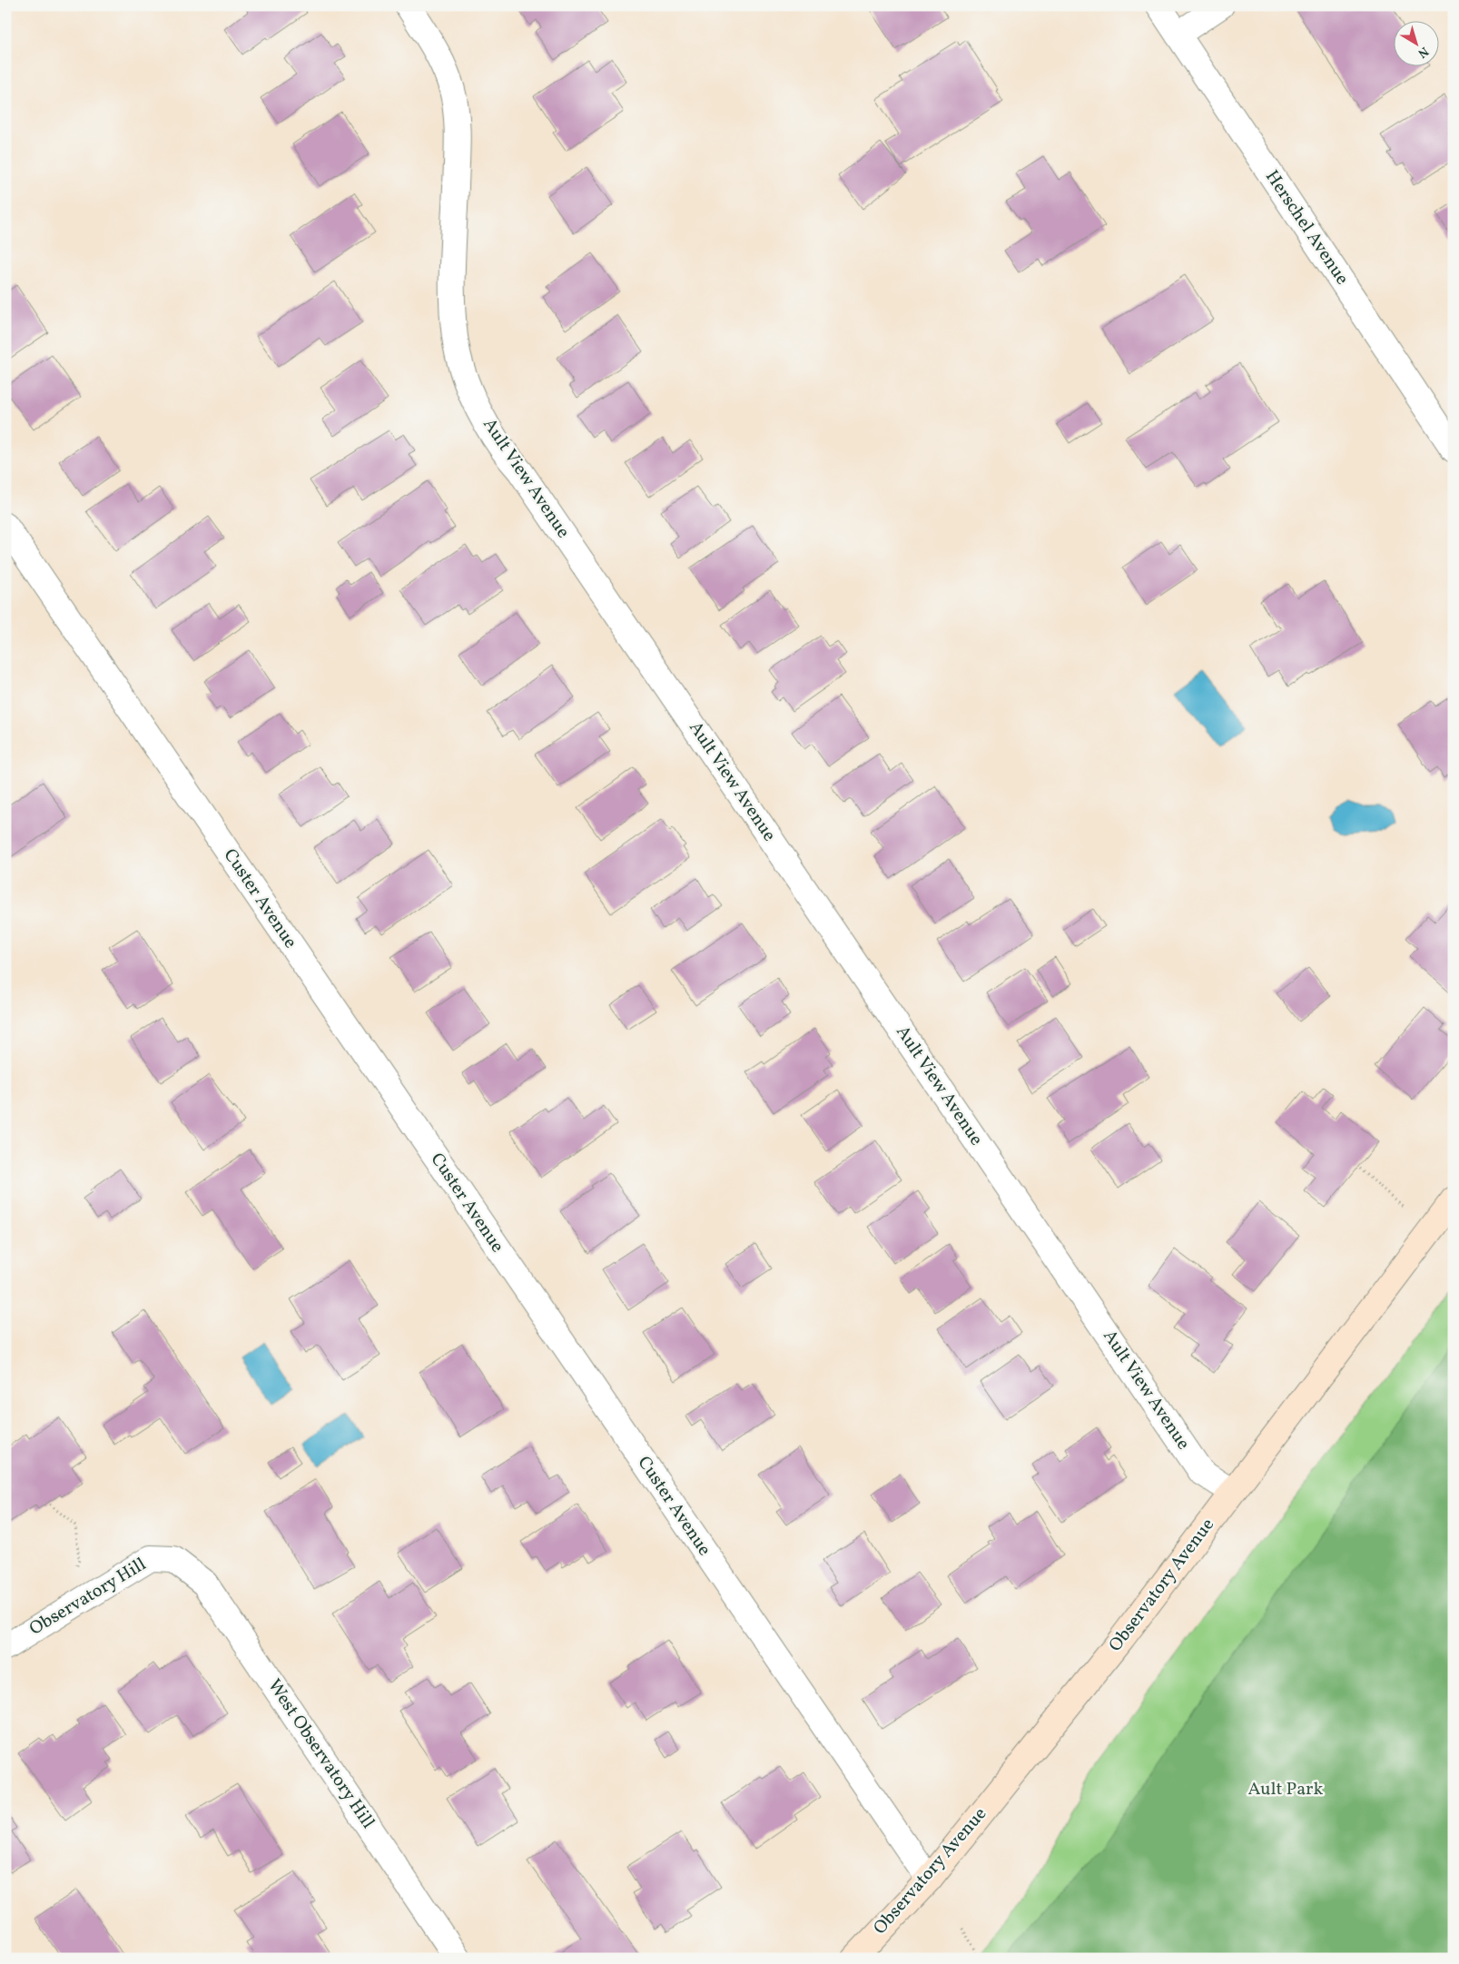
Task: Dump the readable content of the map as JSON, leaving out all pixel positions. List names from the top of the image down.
{
  "streets": {
    "street": [
      "Herschel Avenue",
      "Ault View Avenue",
      "Custer Avenue",
      "Observatory Avenue",
      "Observatory Hill",
      "West Observatory Hill"
    ]
  },
  "crossings": [
    ["Ault View Avenue", "Observatory Avenue"],
    ["Custer Avenue", "Observatory Avenue"],
    ["Observatory Hill", "West Observatory Hill"]
  ],
  "parks": ["Ault Park"],
  "north": "bottom right"
}
